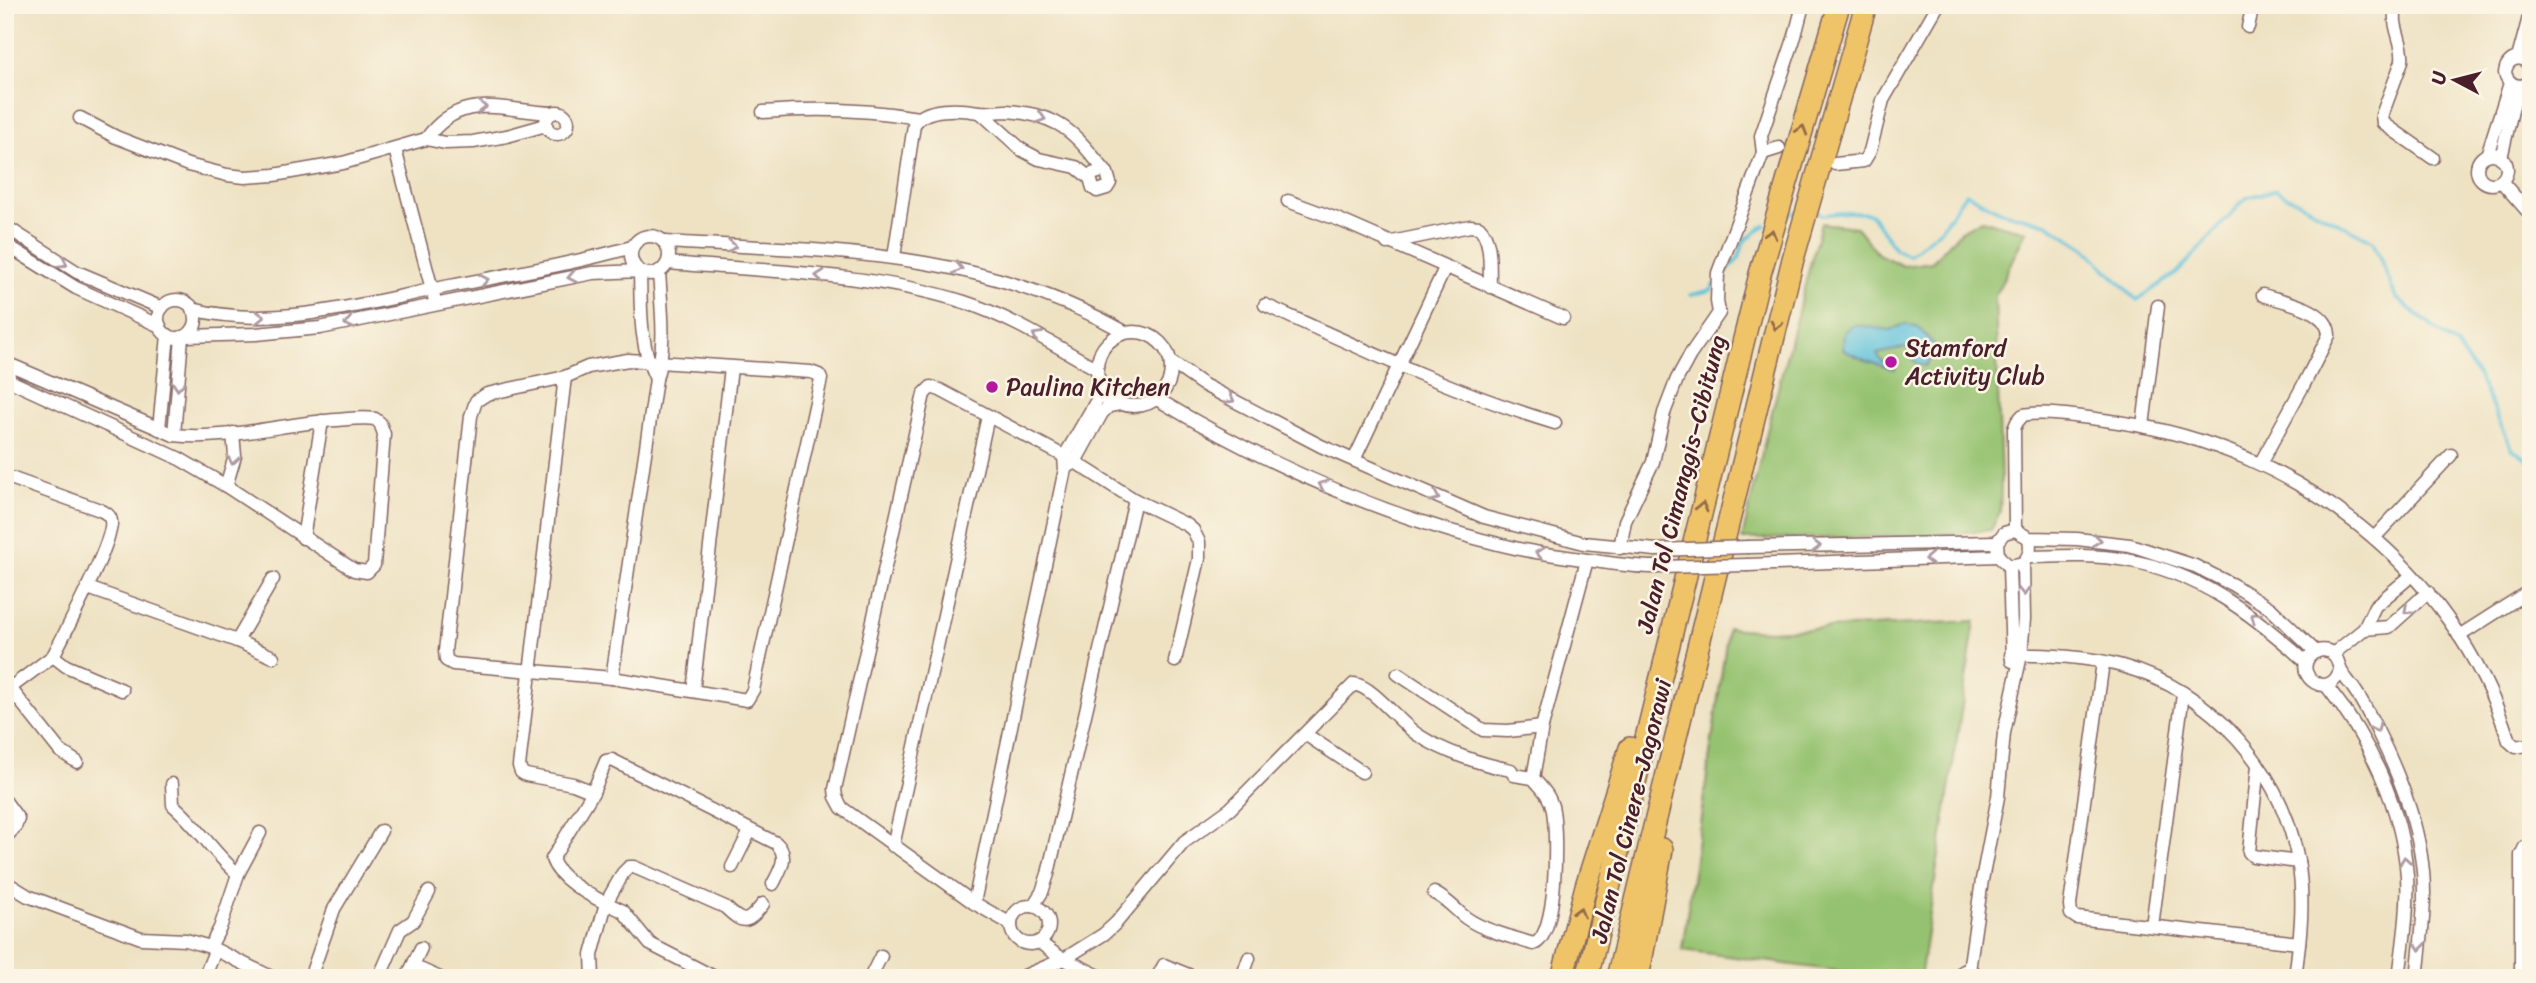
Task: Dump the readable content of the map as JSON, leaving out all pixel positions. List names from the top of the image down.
{
  "streets": {
    "highway": ["Jalan Tol Cimanggis–Cibitung", "Jalan Tol Cinere–Jagorawi"]
  },
  "places": ["Stamford Activity Club", "Paulina Kitchen"],
  "north": "left"
}
